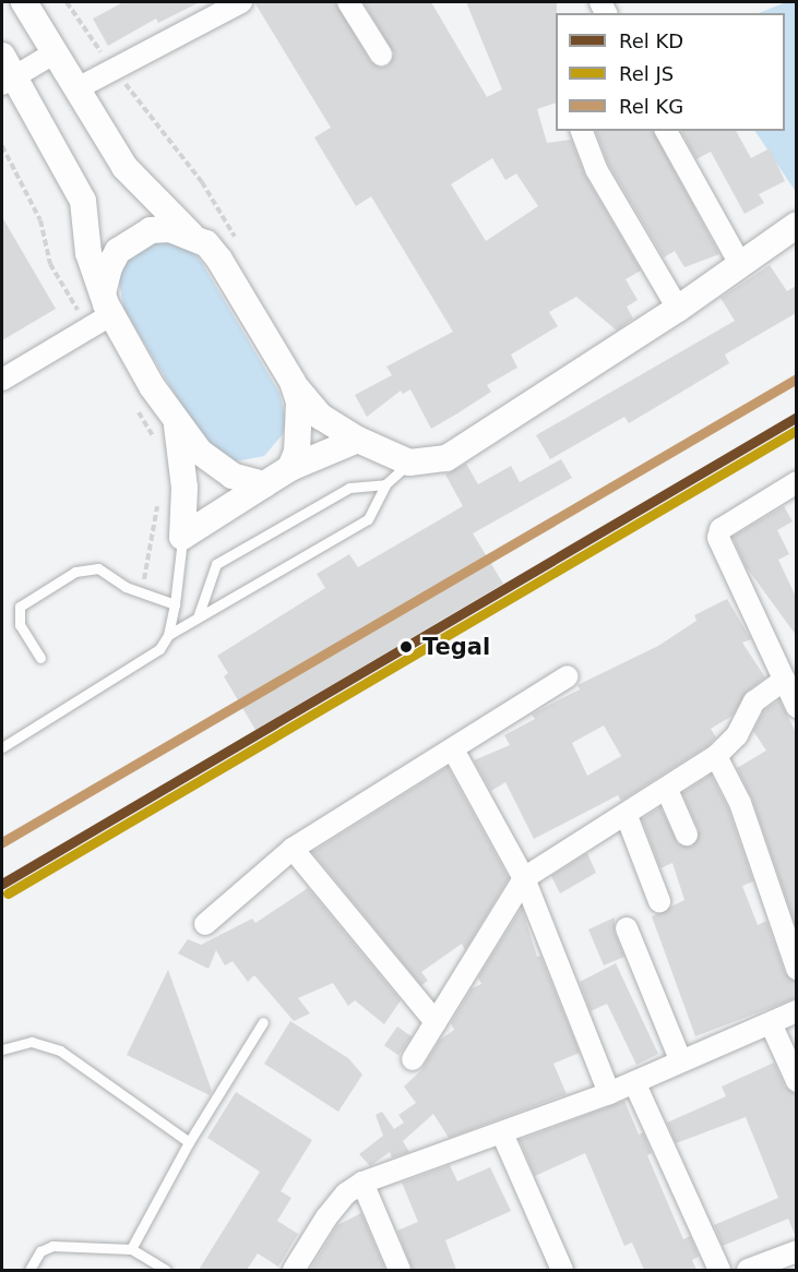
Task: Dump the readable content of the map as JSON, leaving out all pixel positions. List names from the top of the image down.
{
  "places": ["Tegal"],
  "lines": ["rail line KG", "rail line KD", "rail line JS"],
  "legend": ["Rel KD", "Rel JS", "Rel KG"]
}
